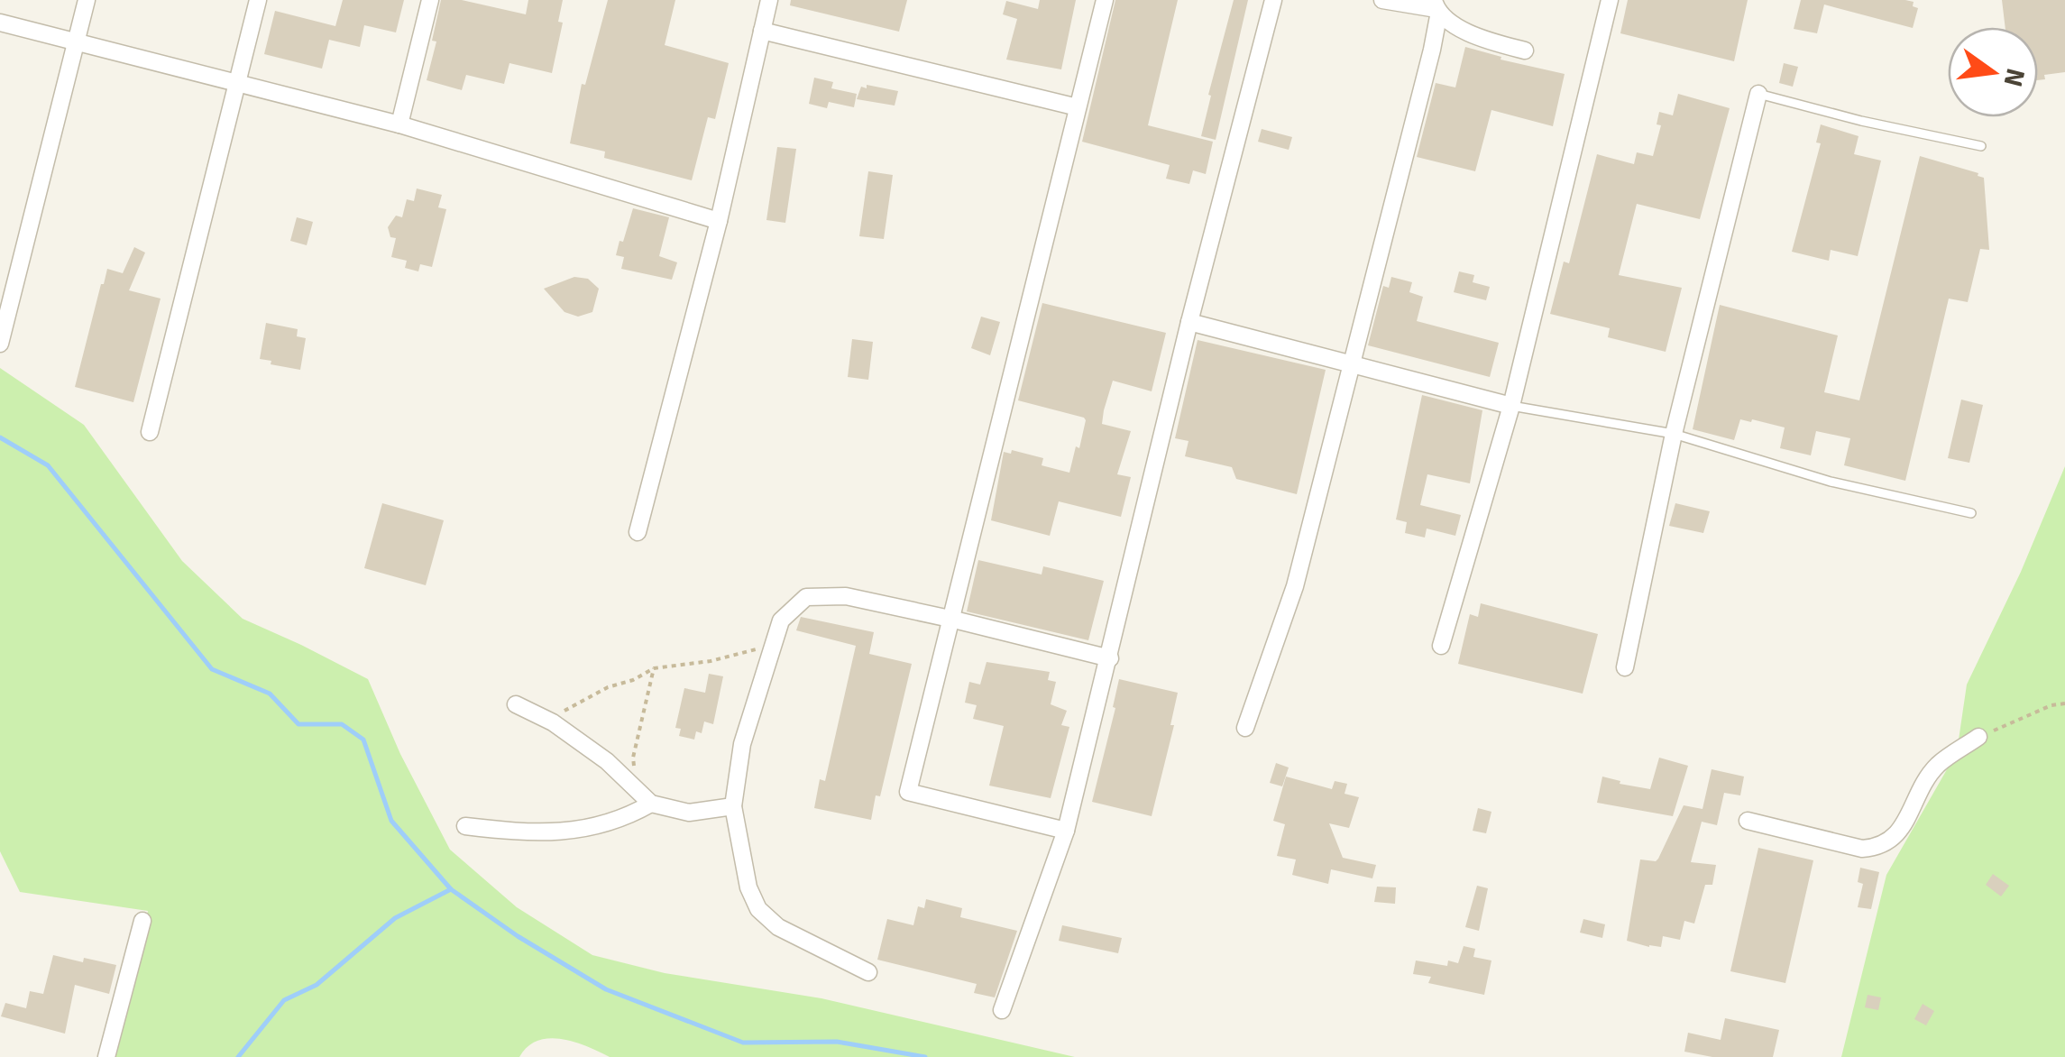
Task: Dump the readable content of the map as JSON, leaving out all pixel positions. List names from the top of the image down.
{
  "north": "right"
}
